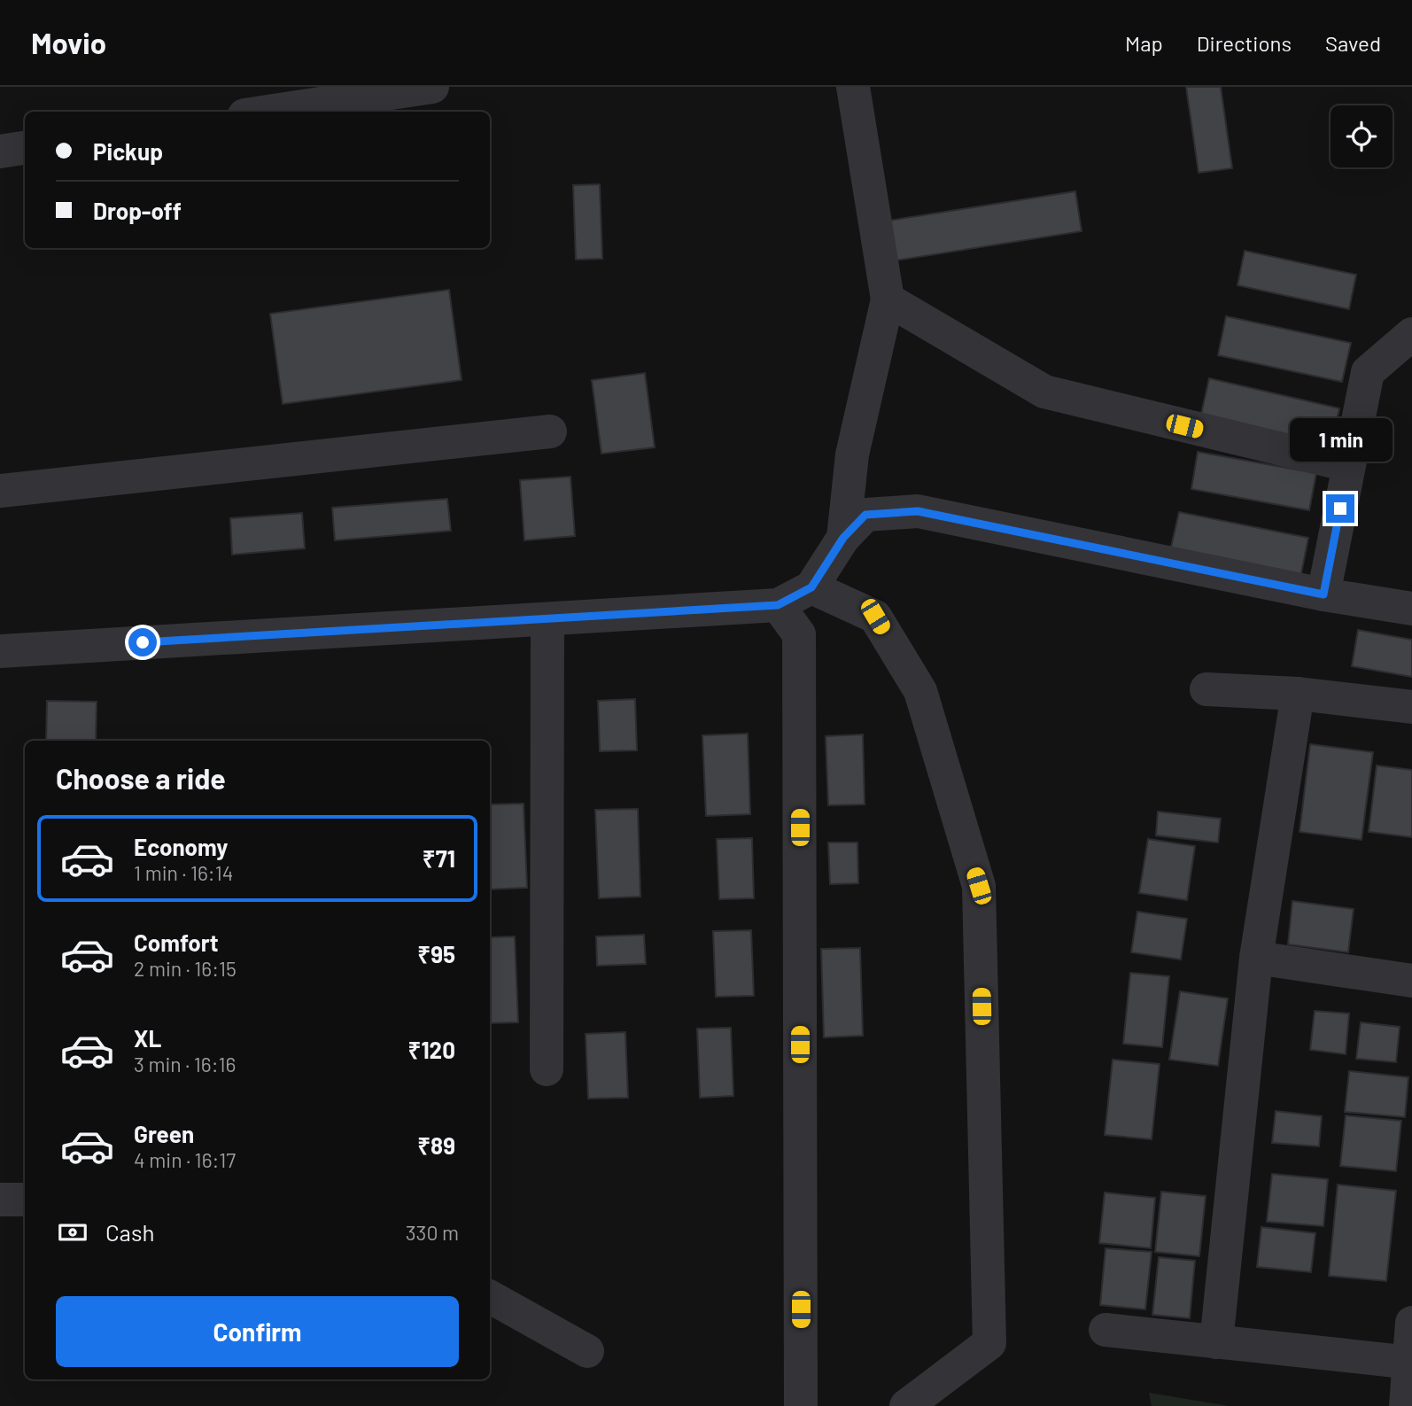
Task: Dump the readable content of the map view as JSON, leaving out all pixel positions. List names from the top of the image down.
{
  "page": {
    "header": "Movio",
    "nav": ["Map", "Directions", "Saved"],
    "banner": ["Pickup", "Drop-off"],
    "bubble": "1 min",
    "heading": "Choose a ride",
    "list": [
      {
        "name": "Economy",
        "note": "1 min · 16:14",
        "value": "₹71"
      },
      {
        "name": "Comfort",
        "note": "2 min · 16:15",
        "value": "₹95"
      },
      {
        "name": "XL",
        "note": "3 min · 16:16",
        "value": "₹120"
      },
      {
        "name": "Green",
        "note": "4 min · 16:17",
        "value": "₹89"
      }
    ],
    "pay": ["Cash", "330 m"],
    "buttons": "Confirm"
  }
}
